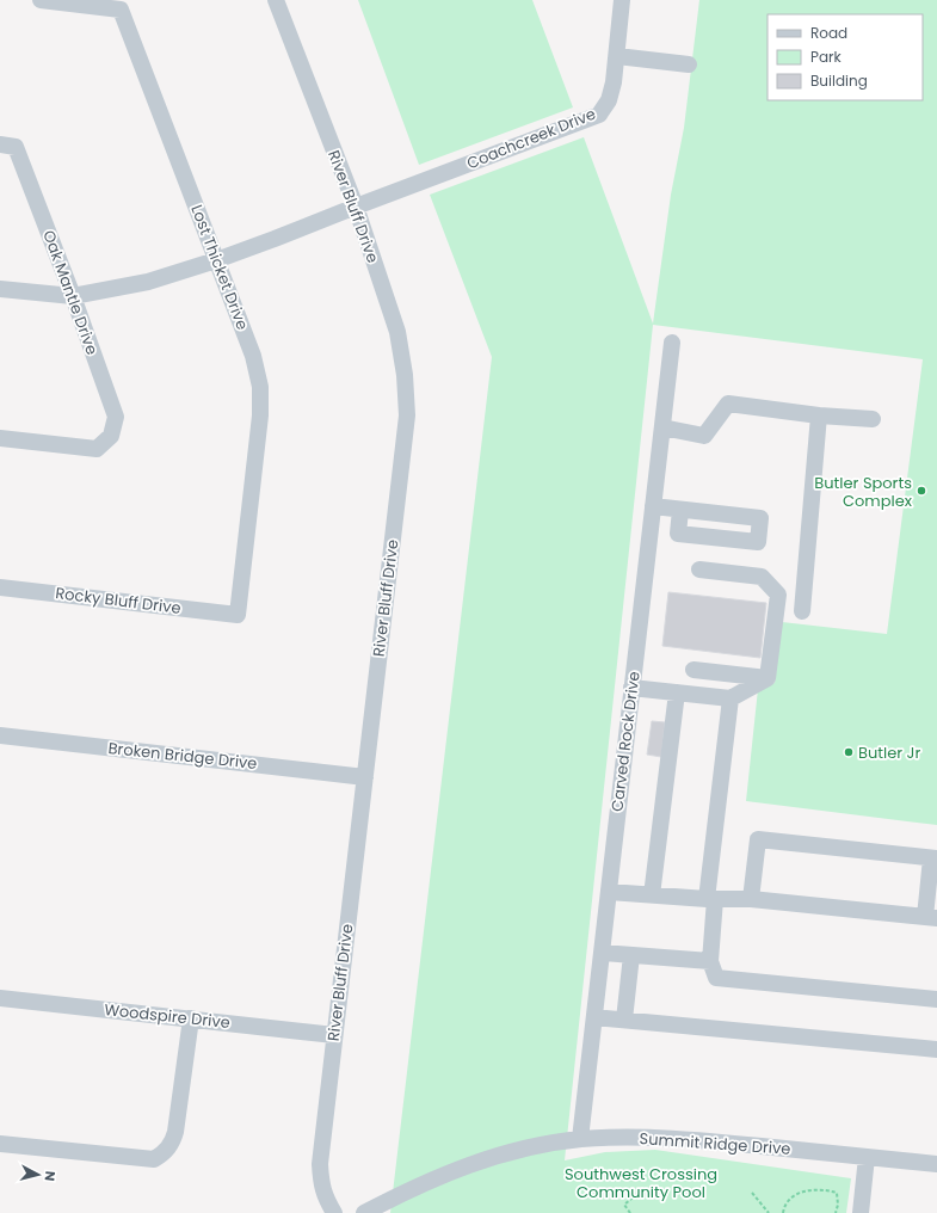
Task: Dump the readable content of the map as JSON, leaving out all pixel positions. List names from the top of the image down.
{
  "streets": {
    "street": [
      "Coachcreek Drive",
      "River Bluff Drive",
      "Lost Thicket Drive",
      "Oak Mantle Drive",
      "Rocky Bluff Drive",
      "Carved Rock Drive",
      "Broken Bridge Drive",
      "Woodspire Drive",
      "Summit Ridge Drive"
    ]
  },
  "crossings": [
    ["Coachcreek Drive", "River Bluff Drive"],
    ["Coachcreek Drive", "Lost Thicket Drive"],
    ["Coachcreek Drive", "Oak Mantle Drive"],
    ["River Bluff Drive", "Broken Bridge Drive"],
    ["River Bluff Drive", "Woodspire Drive"],
    ["Lost Thicket Drive", "Rocky Bluff Drive"],
    ["Carved Rock Drive", "Summit Ridge Drive"]
  ],
  "parks": ["Southwest Crossing Community Pool"],
  "places": ["Butler Sports Complex", "Butler Jr"],
  "legend": ["Road", "Park", "Building"],
  "north": "right"
}
